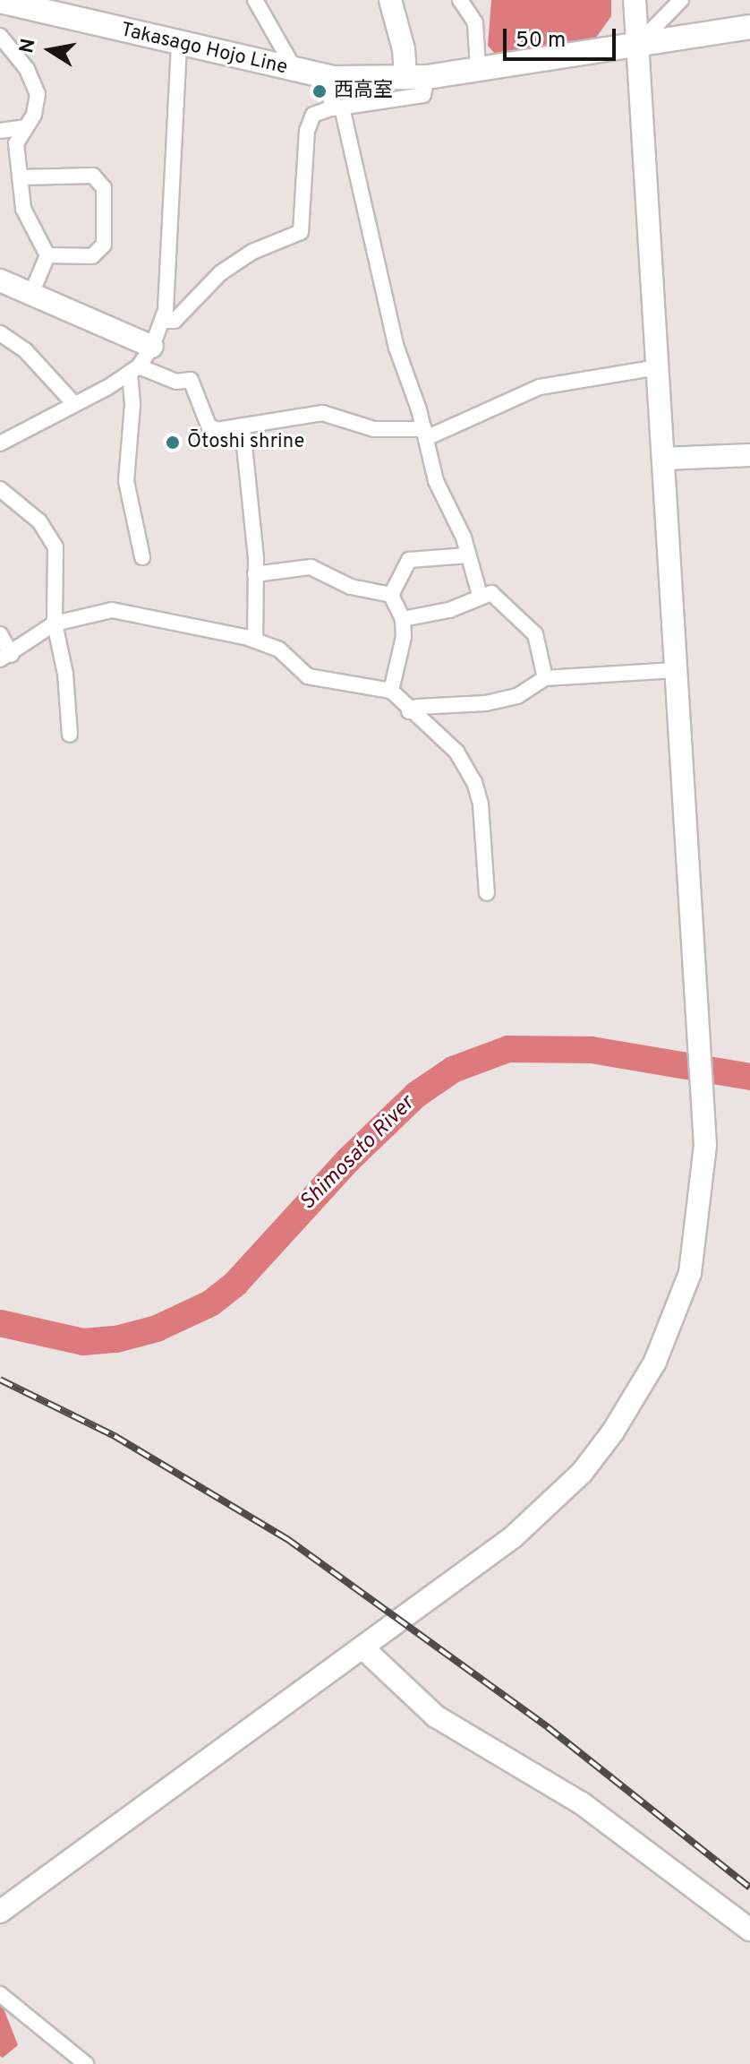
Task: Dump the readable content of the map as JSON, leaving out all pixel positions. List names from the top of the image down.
{
  "streets": {
    "main road": ["Takasago Hojo Line"]
  },
  "water": ["Shimosato River"],
  "places": ["西高室", "Ōtoshi shrine"],
  "scale_bar": "50 m",
  "north": "left"
}
